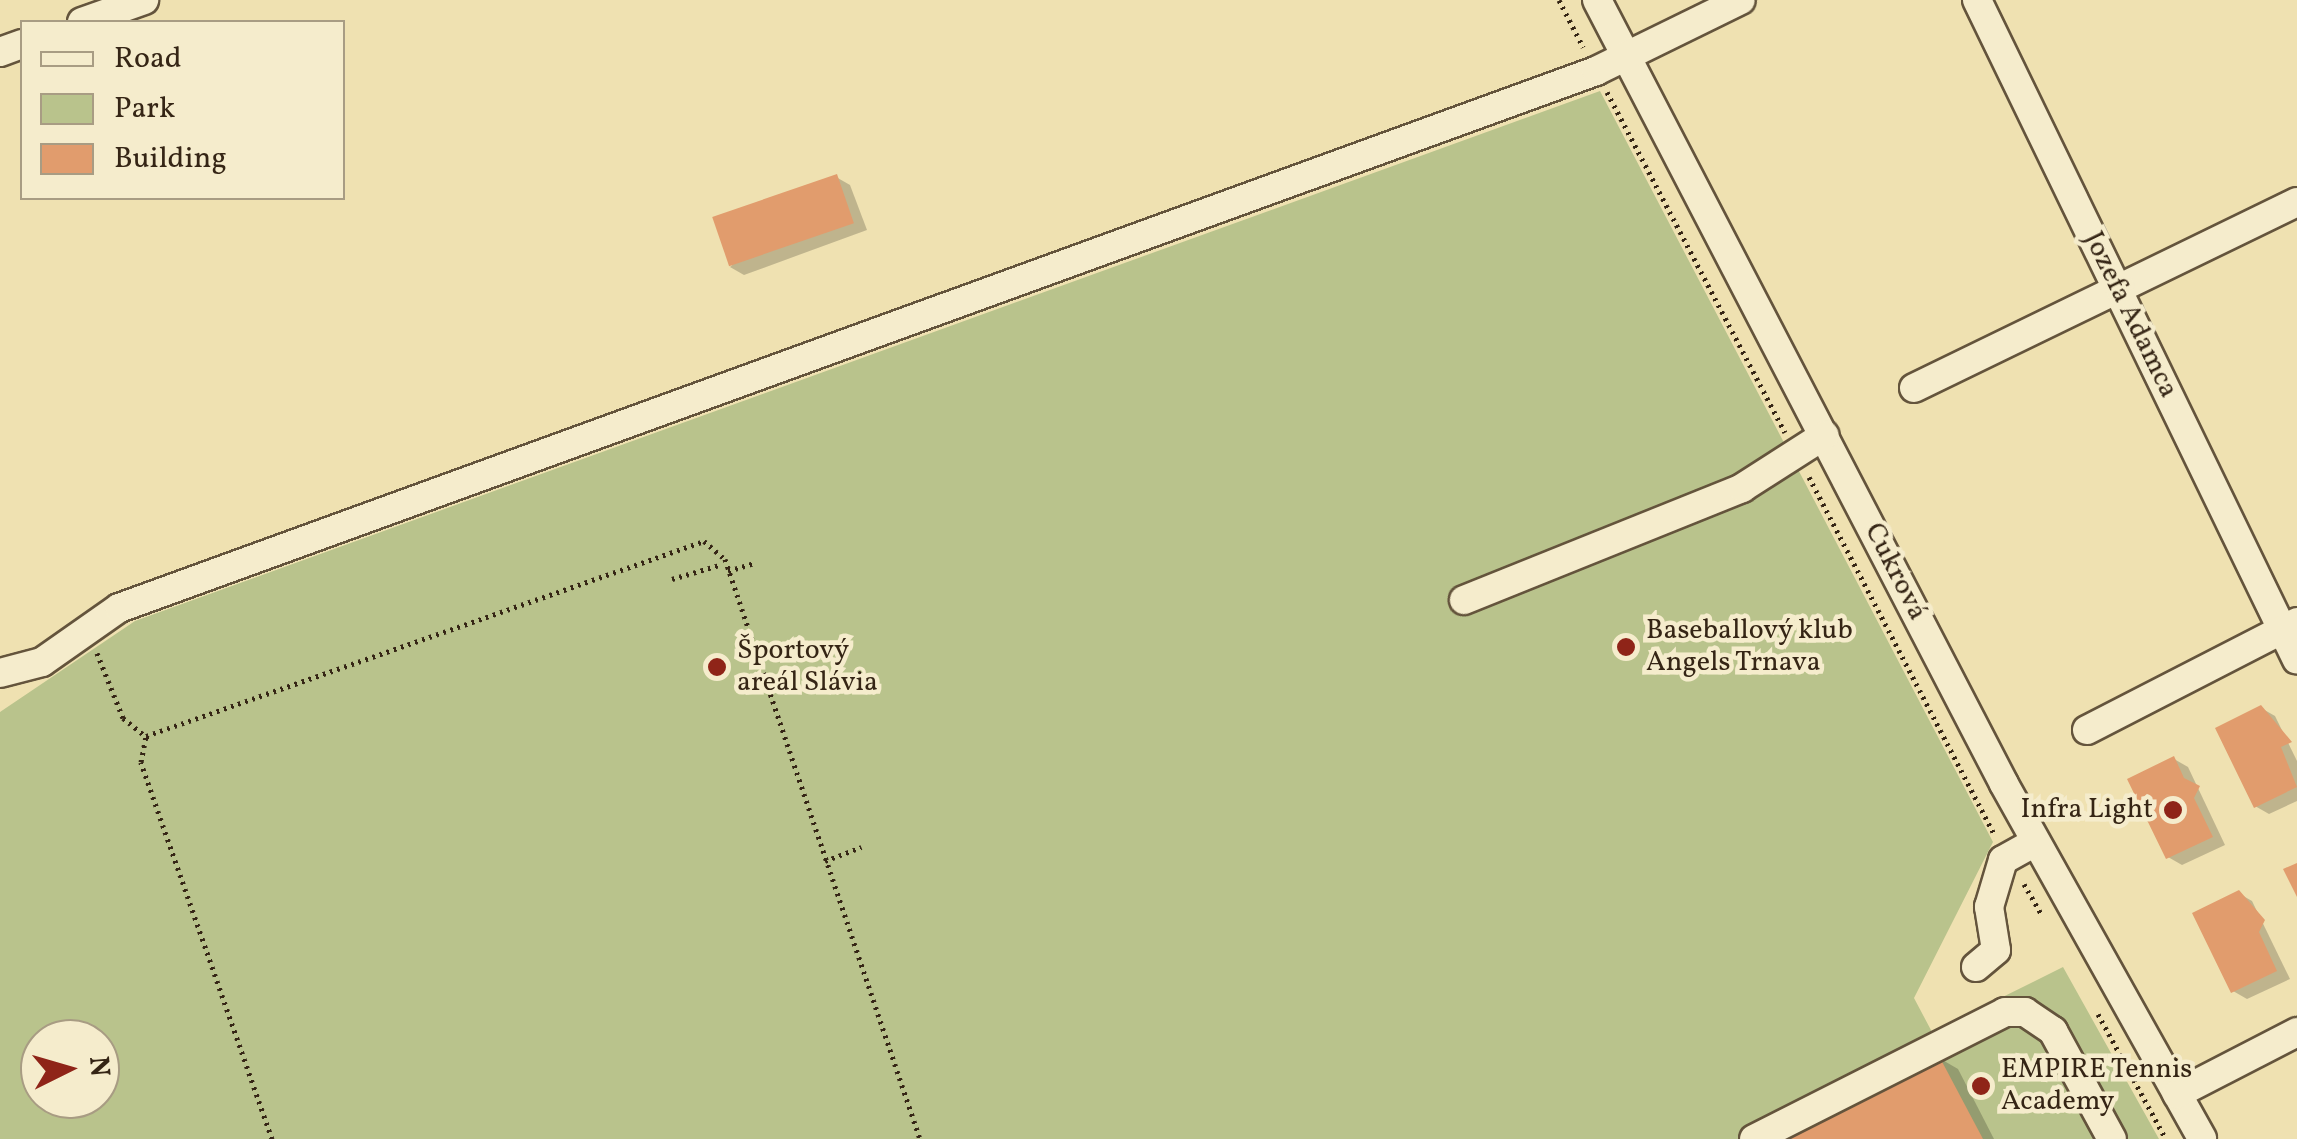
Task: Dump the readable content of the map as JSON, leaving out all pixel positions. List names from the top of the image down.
{
  "streets": {
    "street": ["Jozefa Adamca", "Cukrová"]
  },
  "places": [
    "Baseballový klub Angels Trnava",
    "Športový areál Slávia",
    "Infra Light",
    "EMPIRE Tennis Academy"
  ],
  "legend": ["Road", "Park", "Building"],
  "north": "right"
}
